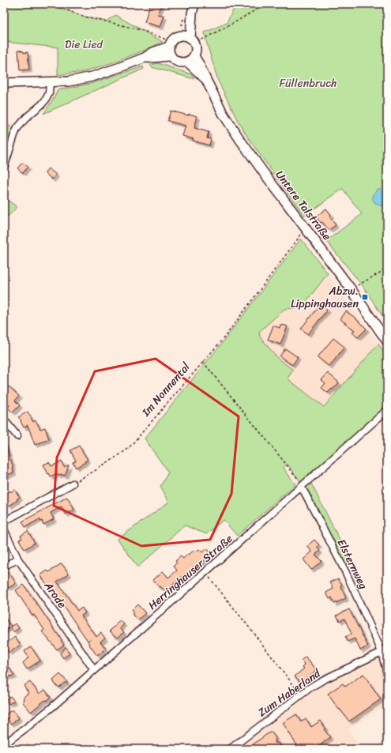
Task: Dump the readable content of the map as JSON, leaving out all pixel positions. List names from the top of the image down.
{
  "streets": {
    "street": [
      "Untere Talstraße",
      "Elsternweg",
      "Herringhauser Straße",
      "Arode",
      "Zum Haberland"
    ],
    "path": ["Im Nonnental"]
  },
  "crossings": [
    ["Untere Talstraße", "Im Nonnental"],
    ["Elsternweg", "Herringhauser Straße"],
    ["Elsternweg", "Zum Haberland"],
    ["Herringhauser Straße", "Arode"]
  ],
  "parks": ["Die Lied", "Füllenbruch"],
  "places": {
    "transit": ["Abzw. Lippinghausen"]
  }
}
